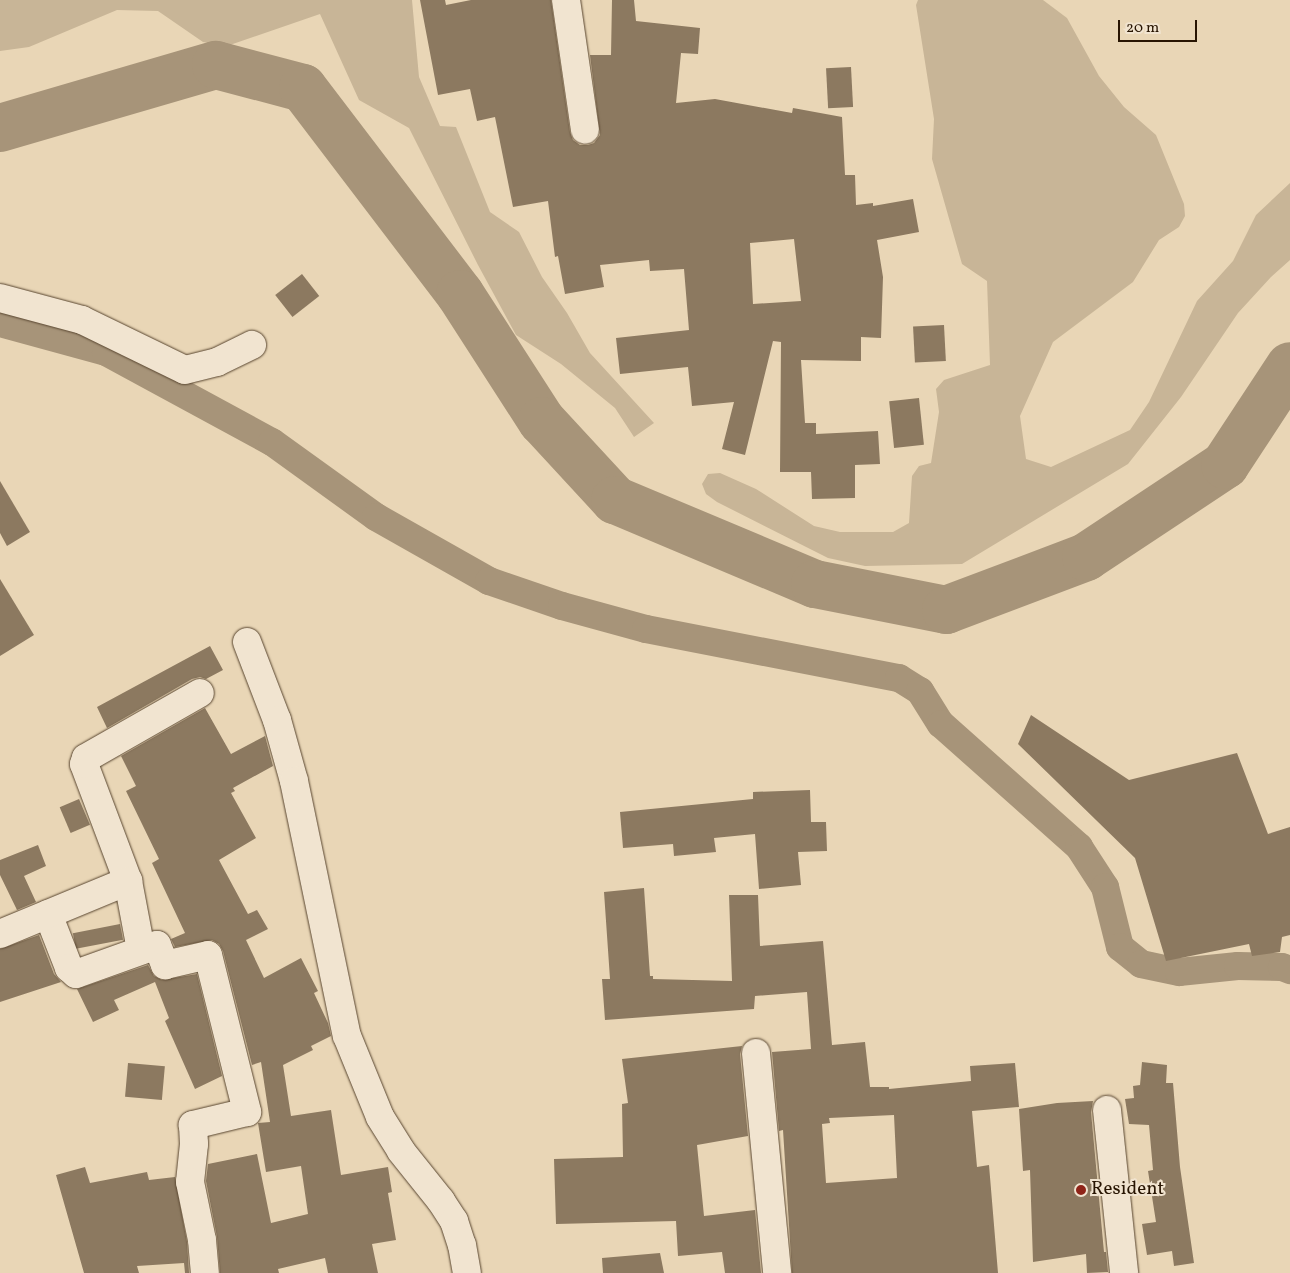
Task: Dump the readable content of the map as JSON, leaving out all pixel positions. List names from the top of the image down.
{
  "places": ["Resident"],
  "scale_bar": "20 m"
}
